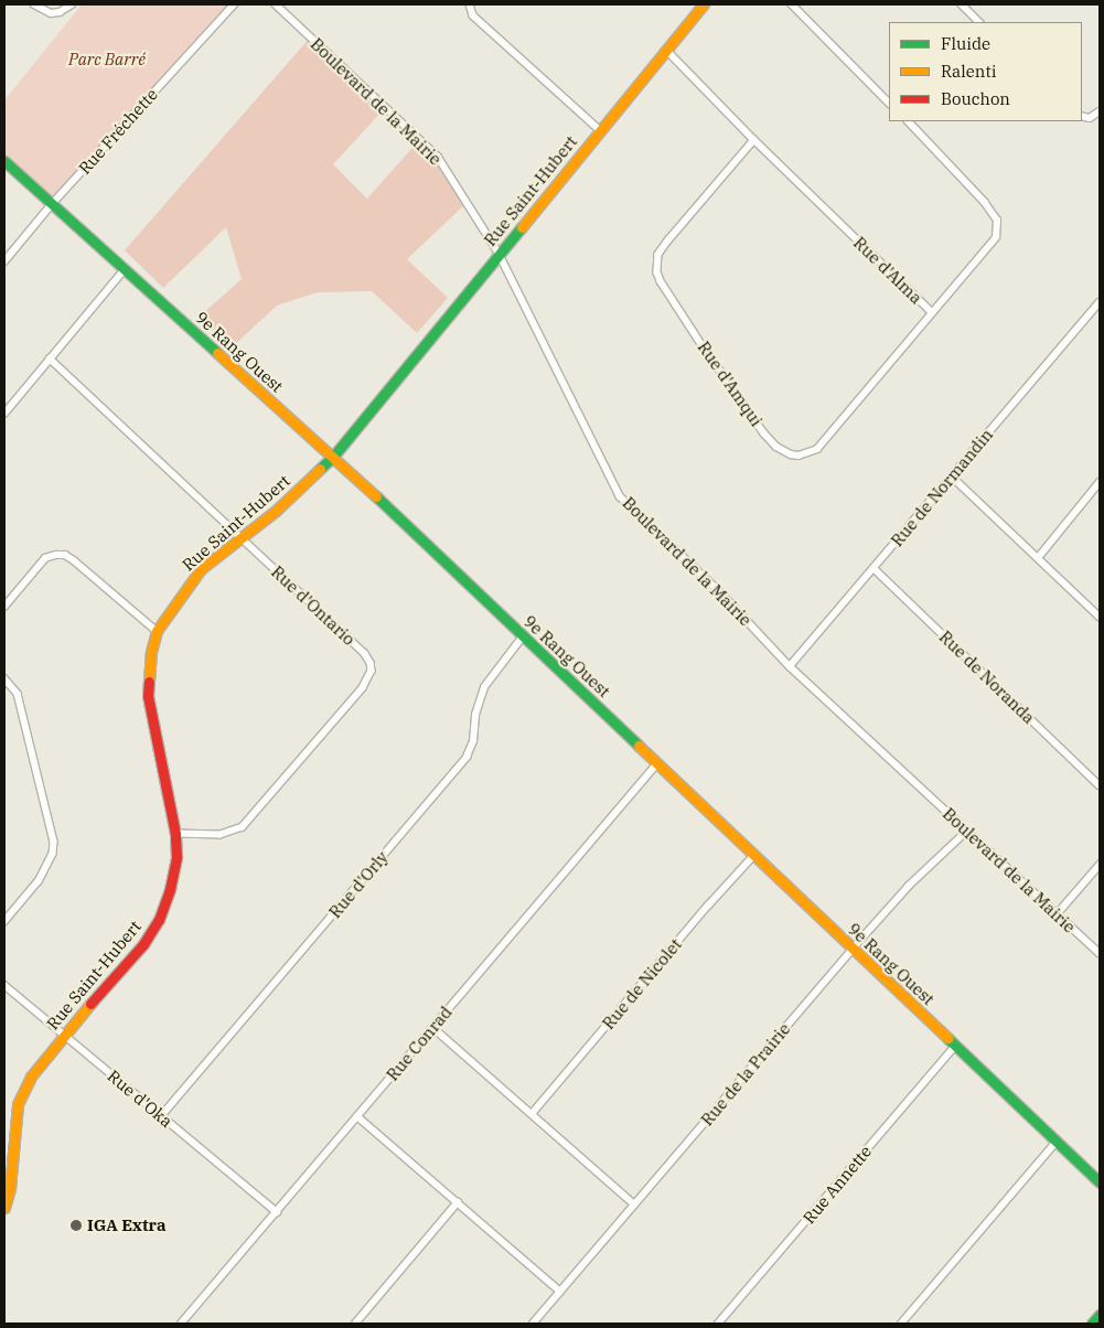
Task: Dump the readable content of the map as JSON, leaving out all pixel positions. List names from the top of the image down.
{
  "streets": {
    "street": [
      "Boulevard de la Mairie",
      "Rue Fréchette",
      "Rue Saint-Hubert",
      "Rue d'Alma",
      "9e Rang Ouest",
      "Rue d'Amqui",
      "Rue de Normandin",
      "Rue d'Ontario",
      "Rue de Noranda",
      "Rue d'Orly",
      "Rue de Nicolet",
      "Rue Conrad",
      "Rue de la Prairie",
      "Rue d'Oka",
      "Rue Annette"
    ]
  },
  "crossings": [
    ["Boulevard de la Mairie", "Rue Saint-Hubert"],
    ["Boulevard de la Mairie", "Rue de Normandin"],
    ["Boulevard de la Mairie", "Rue de la Prairie"],
    ["Rue Fréchette", "9e Rang Ouest"],
    ["Rue Saint-Hubert", "Rue d'Alma"],
    ["Rue Saint-Hubert", "9e Rang Ouest"],
    ["Rue Saint-Hubert", "Rue d'Ontario"],
    ["Rue Saint-Hubert", "Rue d'Oka"],
    ["Rue d'Alma", "Rue d'Amqui"],
    ["9e Rang Ouest", "Rue d'Orly"],
    ["9e Rang Ouest", "Rue de Nicolet"],
    ["9e Rang Ouest", "Rue Conrad"],
    ["9e Rang Ouest", "Rue de la Prairie"],
    ["9e Rang Ouest", "Rue Annette"],
    ["Rue de Normandin", "Rue de Noranda"],
    ["Rue d'Orly", "Rue d'Oka"],
    ["Rue Conrad", "Rue d'Oka"]
  ],
  "parks": ["Parc Barré"],
  "places": ["IGA Extra"],
  "legend": ["Fluide", "Ralenti", "Bouchon"]
}
